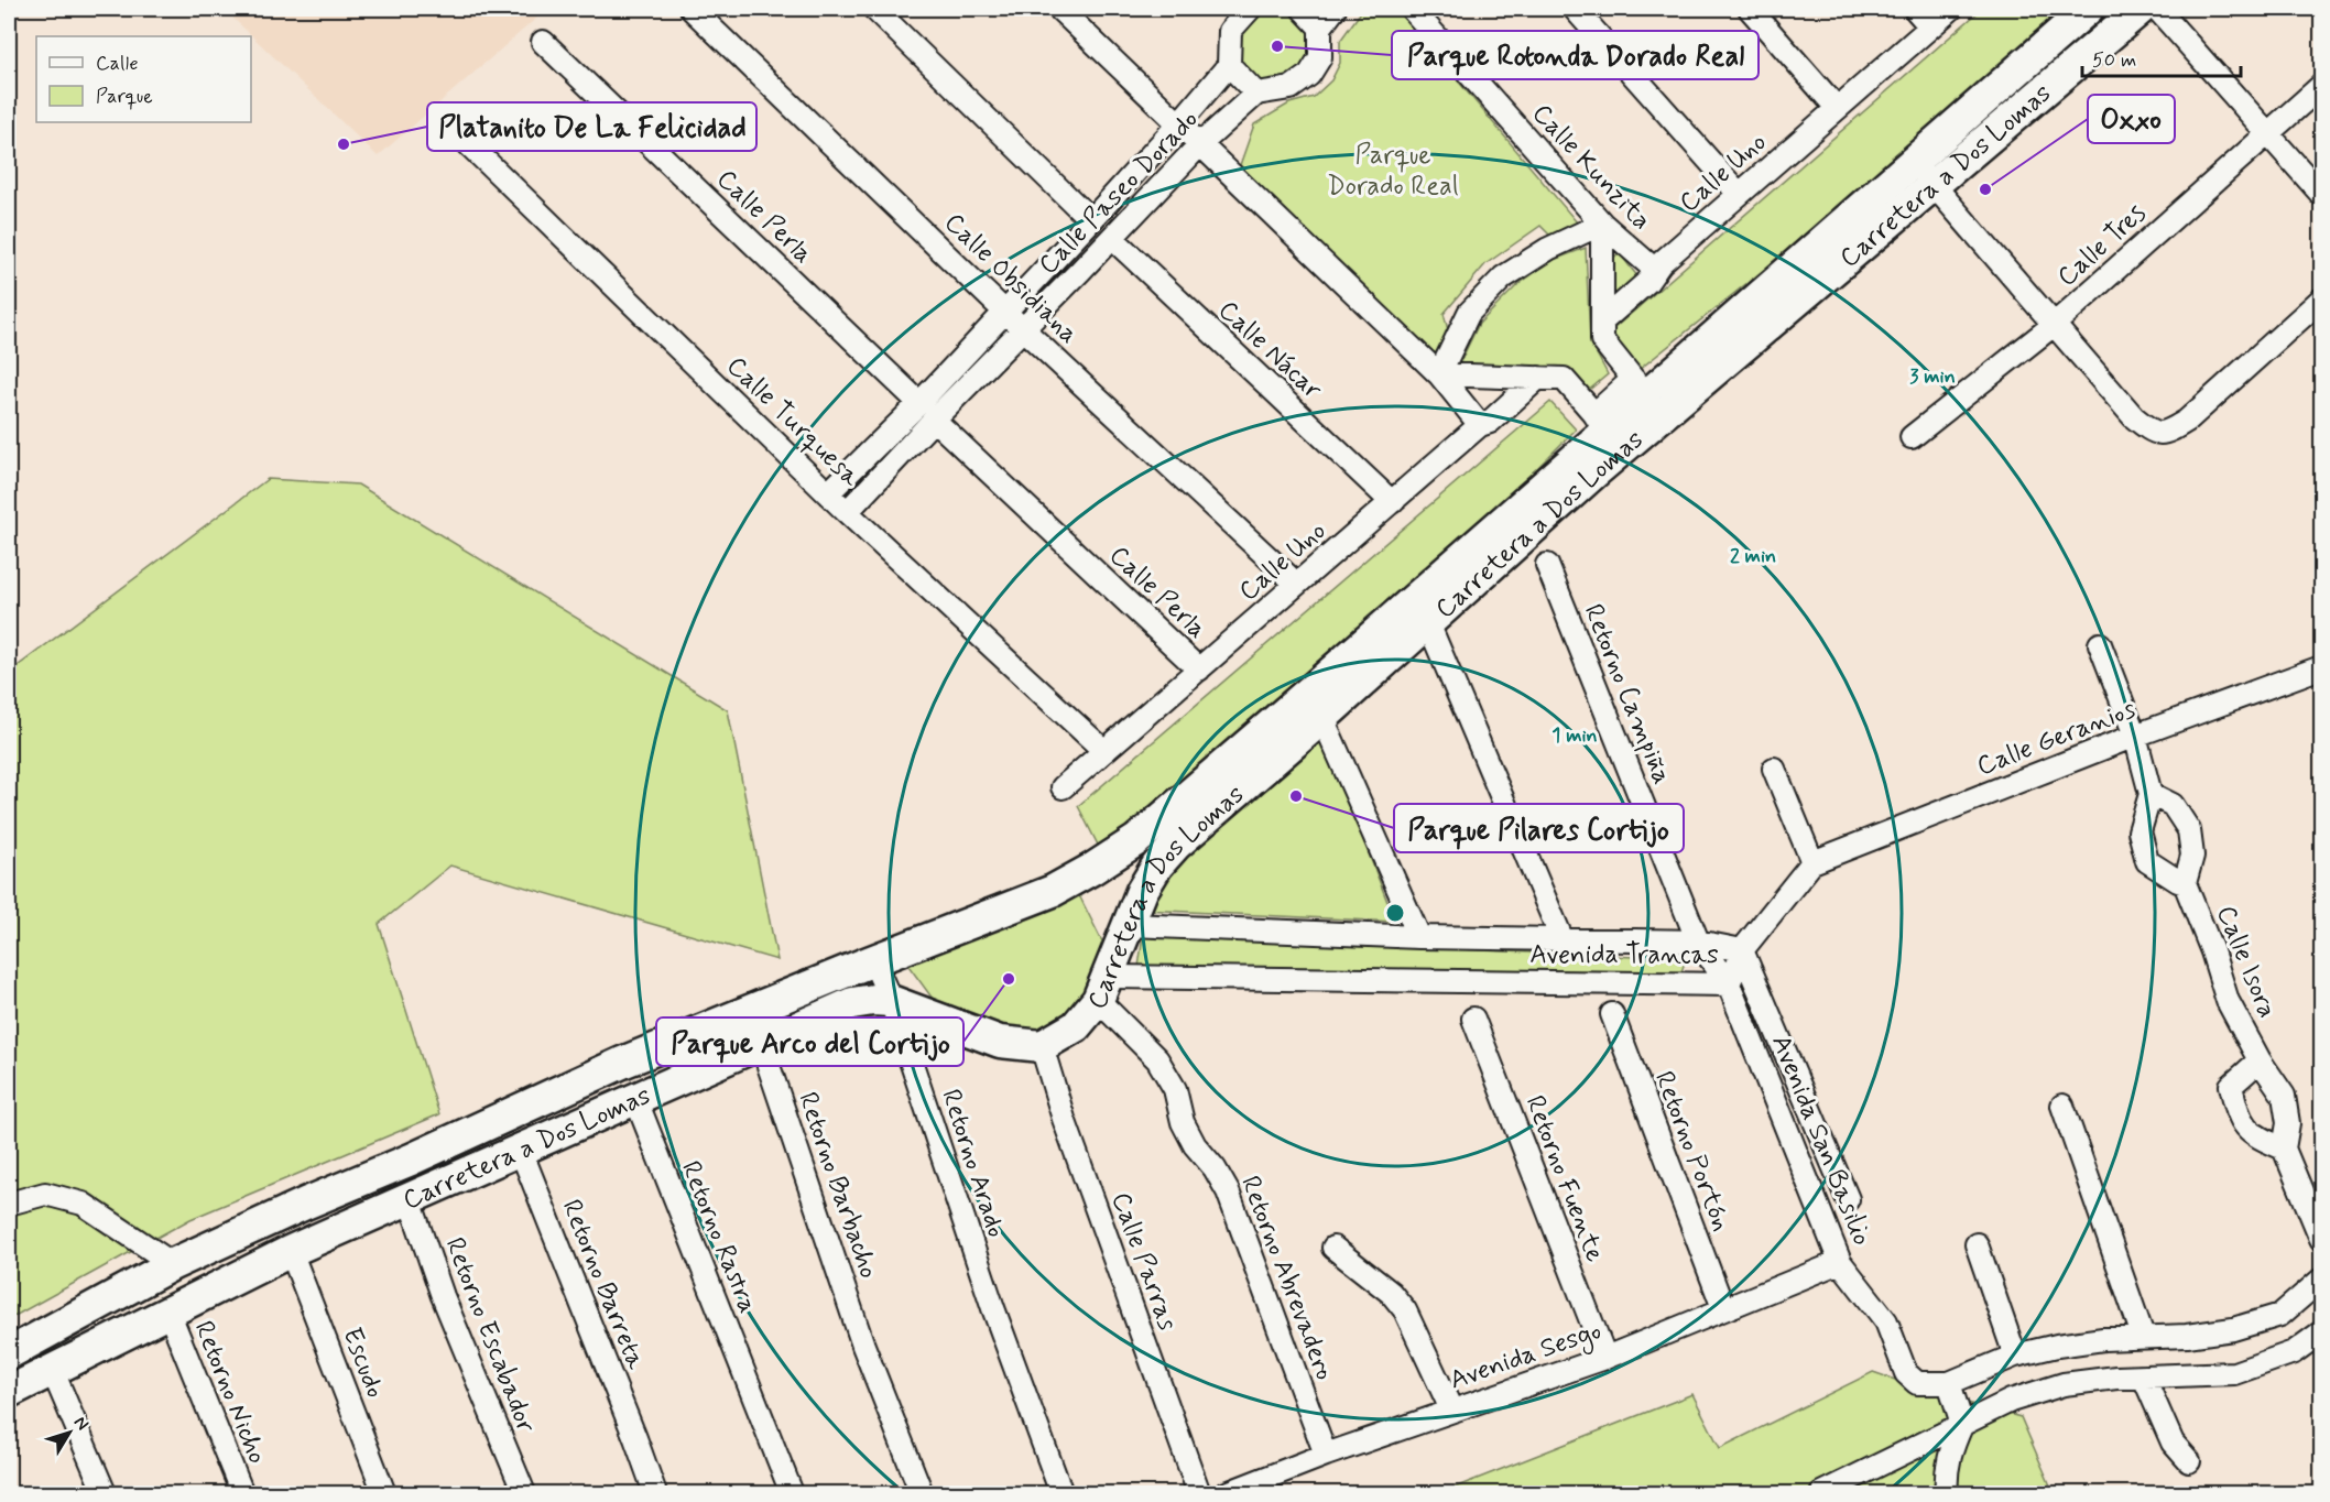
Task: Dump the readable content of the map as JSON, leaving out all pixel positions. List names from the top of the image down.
{
  "streets": {
    "main road": ["Carretera a Dos Lomas"],
    "street": [
      "Calle Kunzita",
      "Calle Uno",
      "Calle Paseo Dorado",
      "Calle Perla",
      "Calle Tres",
      "Calle Obsidiana",
      "Calle Nácar",
      "Calle Turquesa",
      "Retorno Campiña",
      "Calle Geranios",
      "Avenida Trancas",
      "Calle Isora",
      "Avenida San Basilio",
      "Retorno Portón",
      "Retorno Arado",
      "Retorno Fuente",
      "Retorno Barbacho",
      "Retorno Rastra",
      "Calle Parras",
      "Retorno Abrevadero",
      "Retorno Barreta",
      "Retorno Escabador",
      "Avenida Sesgo",
      "Escudo",
      "Retorno Nicho"
    ]
  },
  "crossings": [
    ["Calle Kunzita", "Calle Uno"],
    ["Calle Uno", "Calle Perla"],
    ["Calle Uno", "Calle Obsidiana"],
    ["Calle Uno", "Calle Nácar"],
    ["Calle Uno", "Calle Turquesa"],
    ["Carretera a Dos Lomas", "Avenida Trancas"],
    ["Carretera a Dos Lomas", "Retorno Arado"],
    ["Carretera a Dos Lomas", "Retorno Barbacho"],
    ["Carretera a Dos Lomas", "Retorno Rastra"],
    ["Carretera a Dos Lomas", "Calle Parras"],
    ["Carretera a Dos Lomas", "Retorno Abrevadero"],
    ["Carretera a Dos Lomas", "Retorno Barreta"],
    ["Carretera a Dos Lomas", "Retorno Escabador"],
    ["Carretera a Dos Lomas", "Escudo"],
    ["Carretera a Dos Lomas", "Retorno Nicho"],
    ["Calle Paseo Dorado", "Calle Perla"],
    ["Calle Paseo Dorado", "Calle Obsidiana"],
    ["Calle Paseo Dorado", "Calle Nácar"],
    ["Calle Paseo Dorado", "Calle Turquesa"],
    ["Retorno Campiña", "Avenida Trancas"],
    ["Retorno Campiña", "Avenida San Basilio"],
    ["Avenida Trancas", "Avenida San Basilio"],
    ["Avenida Trancas", "Retorno Abrevadero"],
    ["Avenida San Basilio", "Avenida Sesgo"],
    ["Retorno Portón", "Avenida Sesgo"],
    ["Retorno Fuente", "Avenida Sesgo"],
    ["Retorno Abrevadero", "Avenida Sesgo"]
  ],
  "parks": ["Parque Dorado Real"],
  "places": [
    "Parque Rotonda Dorado Real",
    "Platanito De La Felicidad",
    "Oxxo",
    "Parque Pilares Cortijo",
    "Parque Arco del Cortijo"
  ],
  "legend": ["Calle", "Parque"],
  "scale_bar": "50 m",
  "north": "top right",
  "rings": ["3 min", "2 min", "1 min"]
}
